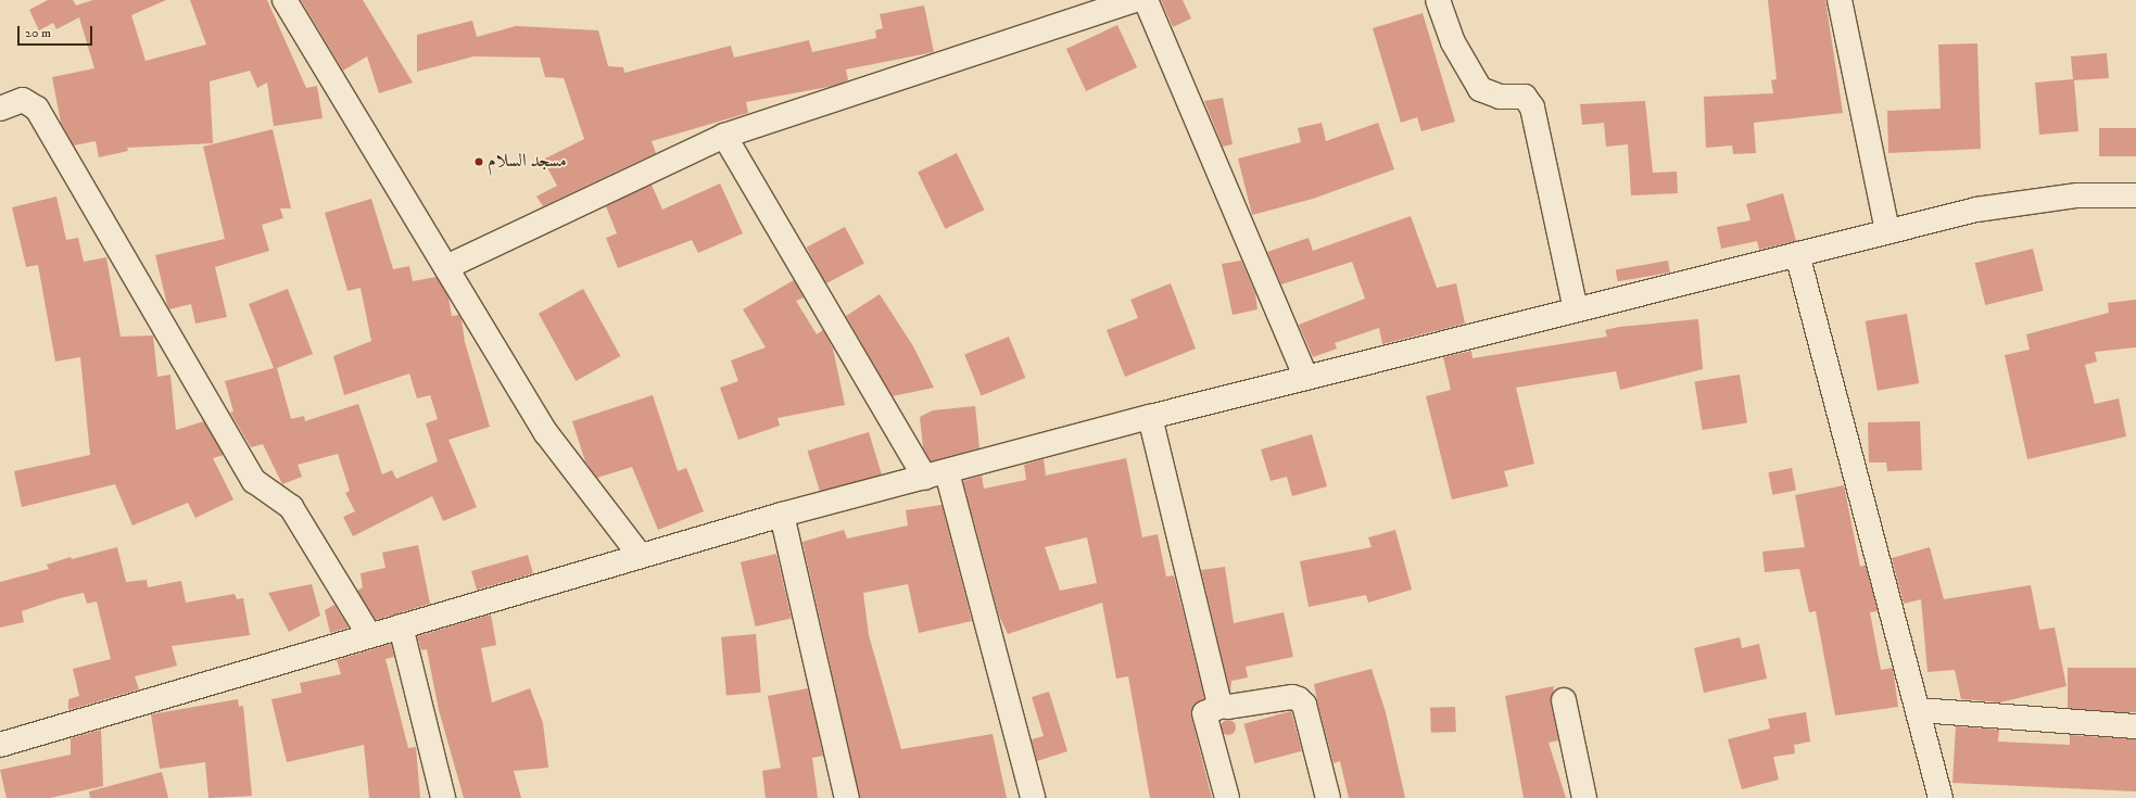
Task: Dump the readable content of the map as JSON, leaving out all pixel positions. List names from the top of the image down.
{
  "places": ["مسجد السلام"],
  "scale_bar": "20 m"
}
